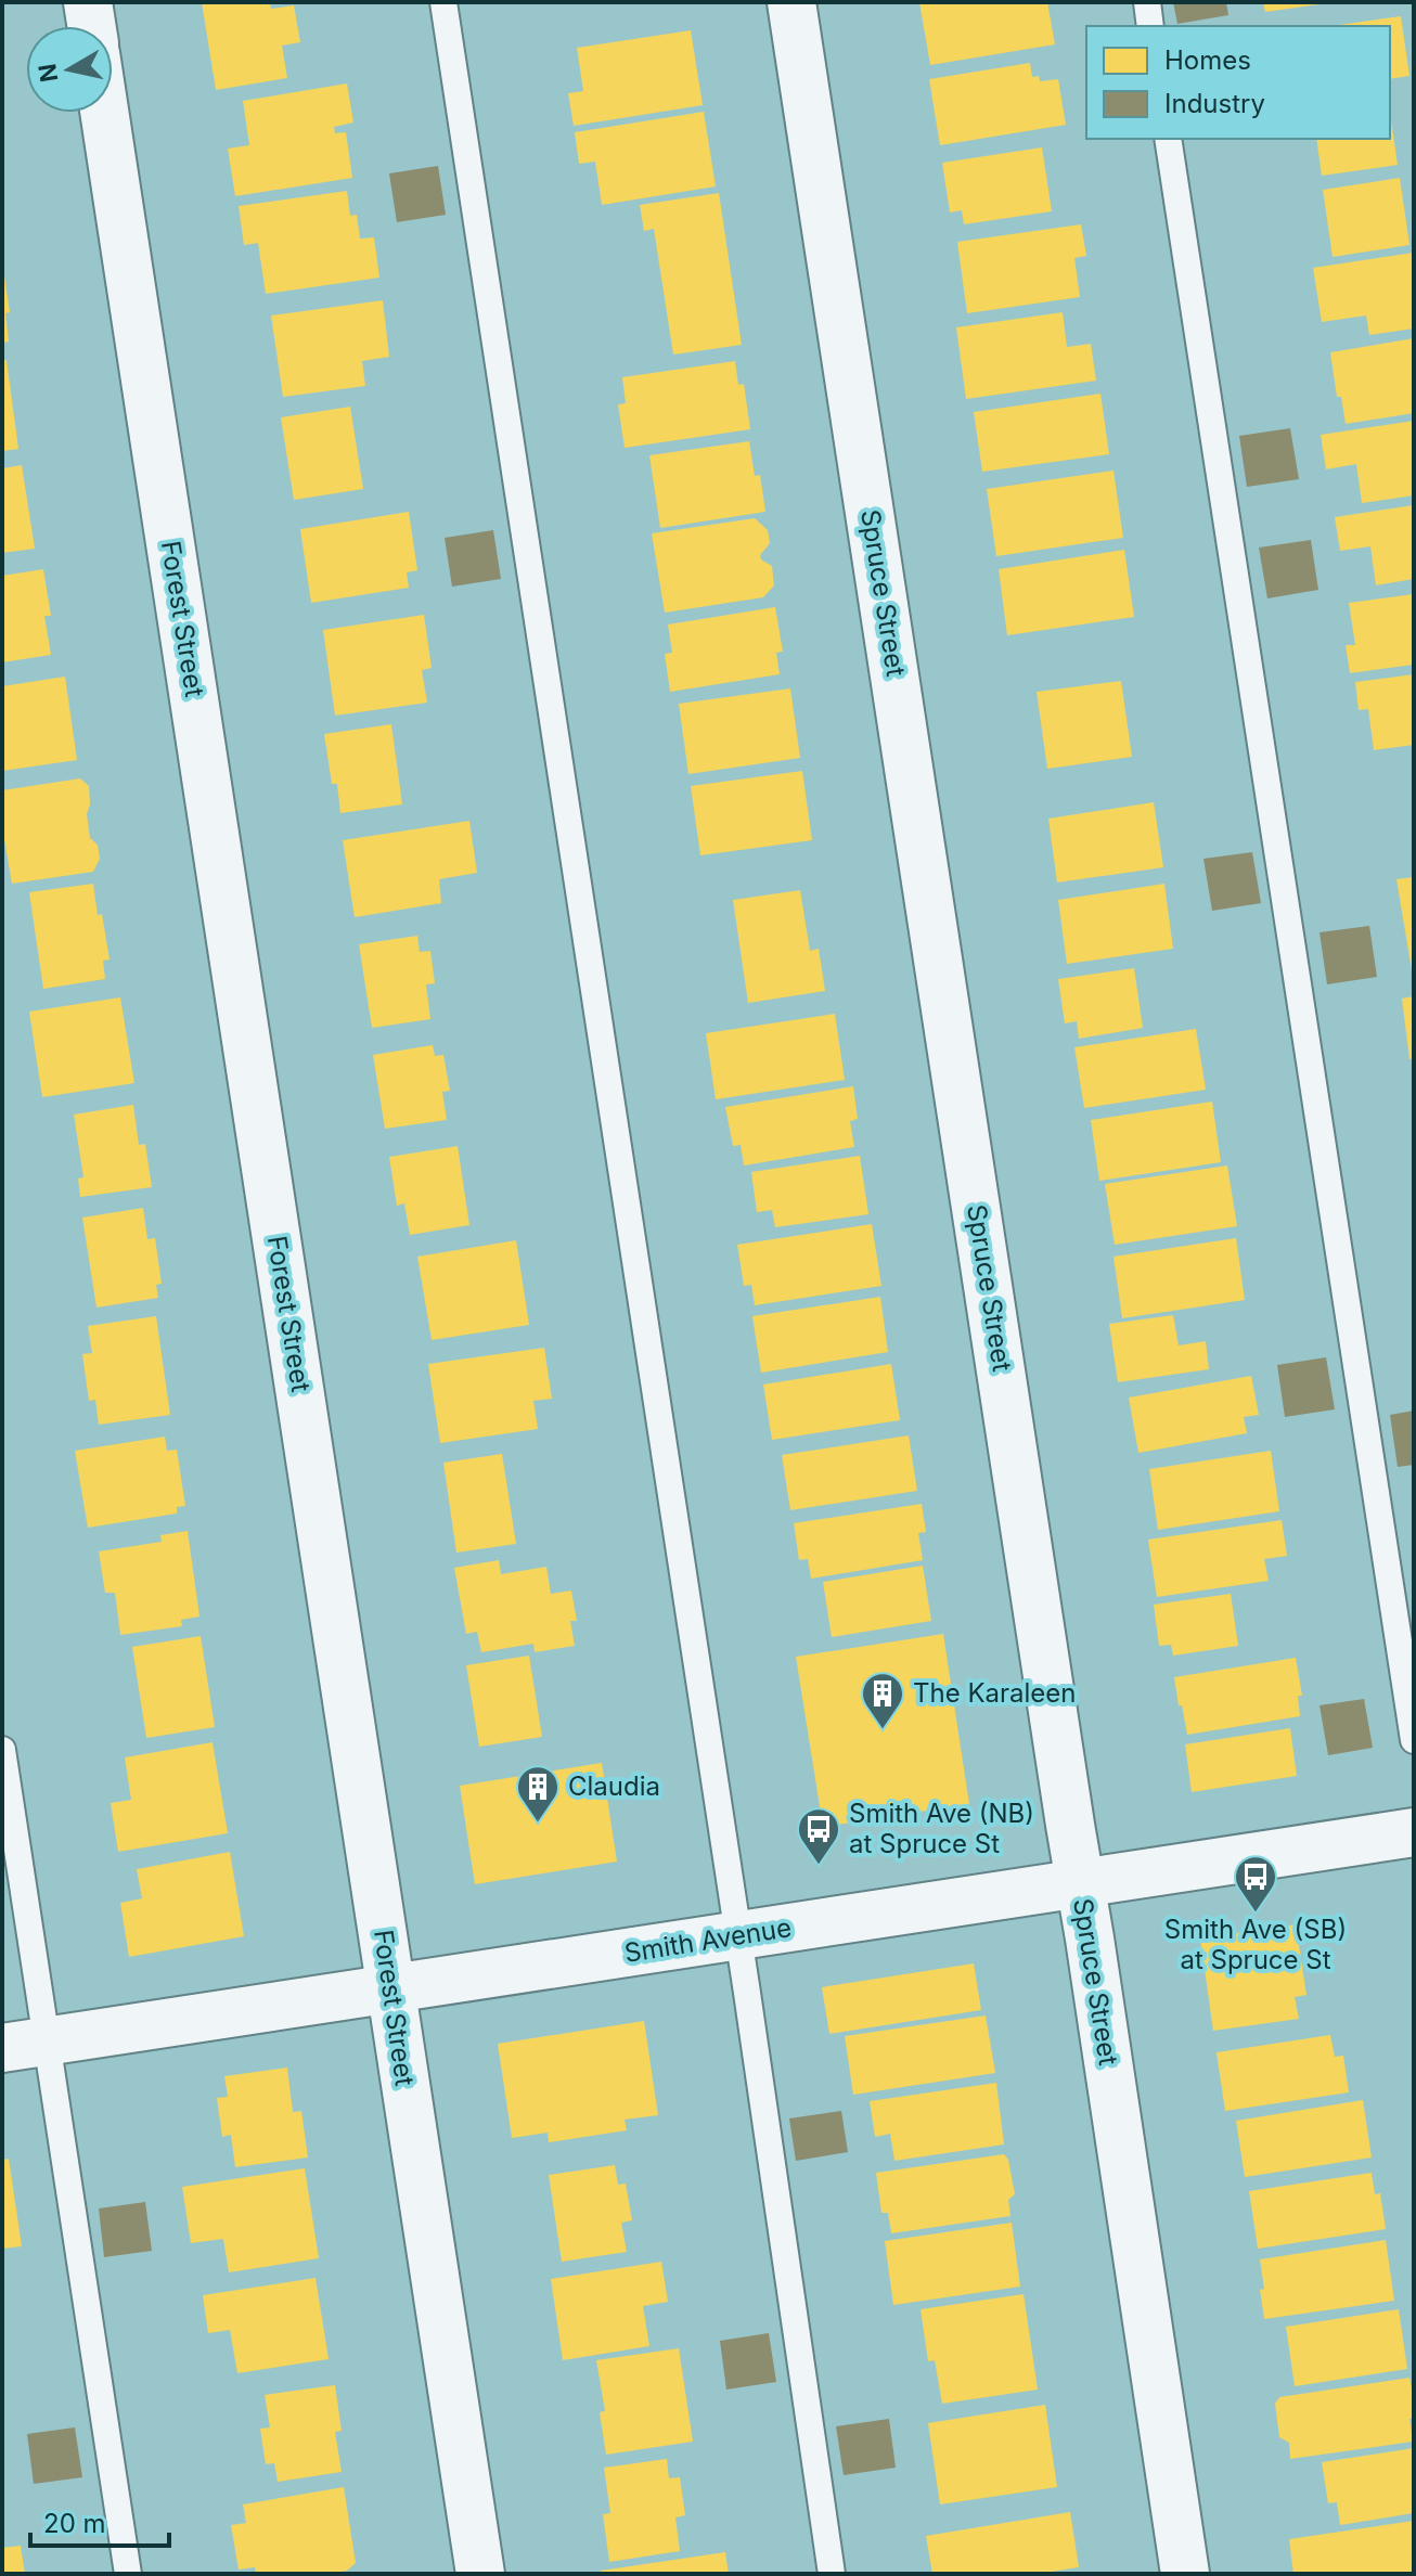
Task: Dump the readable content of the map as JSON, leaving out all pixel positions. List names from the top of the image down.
{
  "streets": {
    "street": ["Spruce Street", "Forest Street", "Smith Avenue"]
  },
  "crossings": [
    ["Spruce Street", "Smith Avenue"],
    ["Forest Street", "Smith Avenue"]
  ],
  "places": {
    "building": ["The Karaleen", "Claudia"],
    "bus stop": ["Smith Ave (NB) at Spruce St", "Smith Ave (SB) at Spruce St"]
  },
  "legend": ["Homes", "Industry"],
  "scale_bar": "20 m",
  "north": "left"
}
